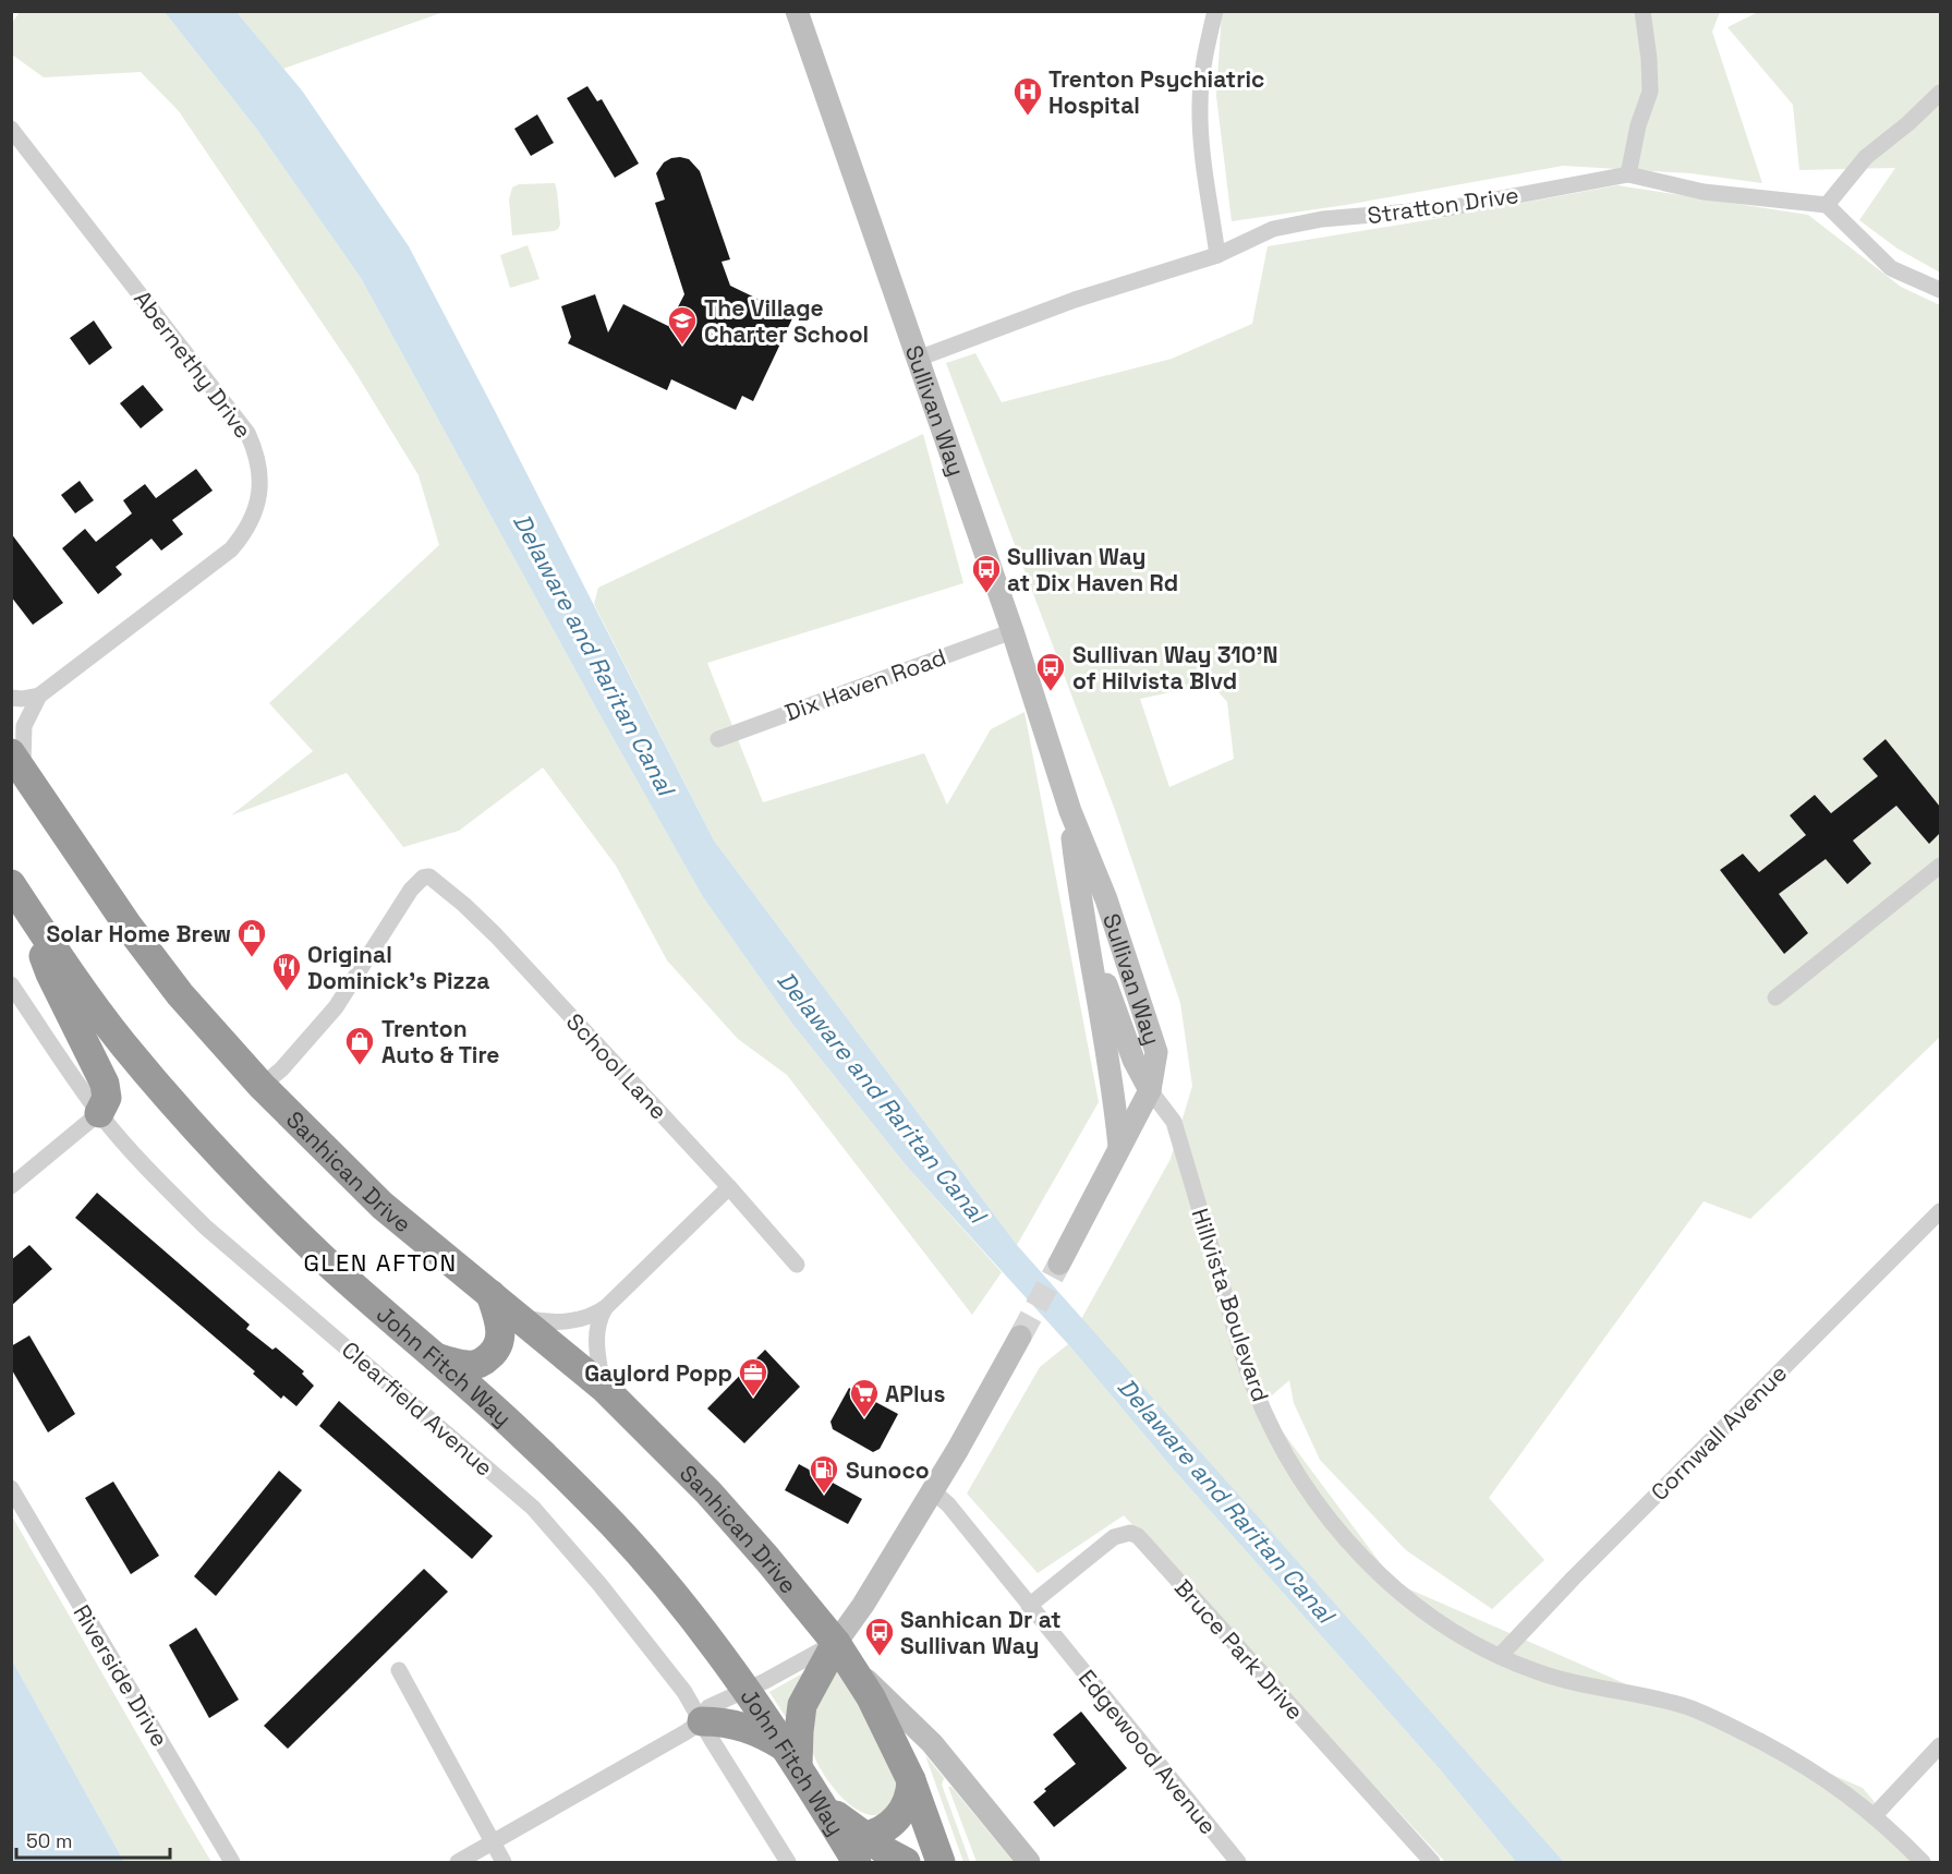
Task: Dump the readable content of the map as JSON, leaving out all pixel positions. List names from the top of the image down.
{
  "streets": {
    "highway": ["Sanhican Drive", "John Fitch Way"],
    "main road": ["Sullivan Way"],
    "street": [
      "Stratton Drive",
      "Abernethy Drive",
      "Dix Haven Road",
      "School Lane",
      "Hillvista Boulevard",
      "Clearfield Avenue",
      "Cornwall Avenue",
      "Bruce Park Drive",
      "Riverside Drive",
      "Edgewood Avenue"
    ]
  },
  "crossings": [
    ["Stratton Drive", "Sullivan Way"],
    ["Abernethy Drive", "Sanhican Drive"],
    ["Sullivan Way", "Dix Haven Road"],
    ["Sullivan Way", "Hillvista Boulevard"],
    ["School Lane", "Sanhican Drive"],
    ["Hillvista Boulevard", "Cornwall Avenue"],
    ["Bruce Park Drive", "Edgewood Avenue"]
  ],
  "districts": ["GLEN AFTON"],
  "water": ["Delaware and Raritan Canal"],
  "places": {
    "hospital": ["Trenton Psychiatric Hospital"],
    "school or university": ["The Village Charter School"],
    "bus stop": ["Sullivan Way at Dix Haven Rd", "Sullivan Way 310'N of Hilvista Blvd", "Sanhican Dr at Sullivan Way"],
    "shop": ["Solar Home Brew", "Trenton Auto & Tire"],
    "restaurant": ["Original Dominick's Pizza"],
    "office": ["Gaylord Popp"],
    "supermarket": ["APlus"],
    "fuel station": ["Sunoco"]
  },
  "scale_bar": "50 m"
}
